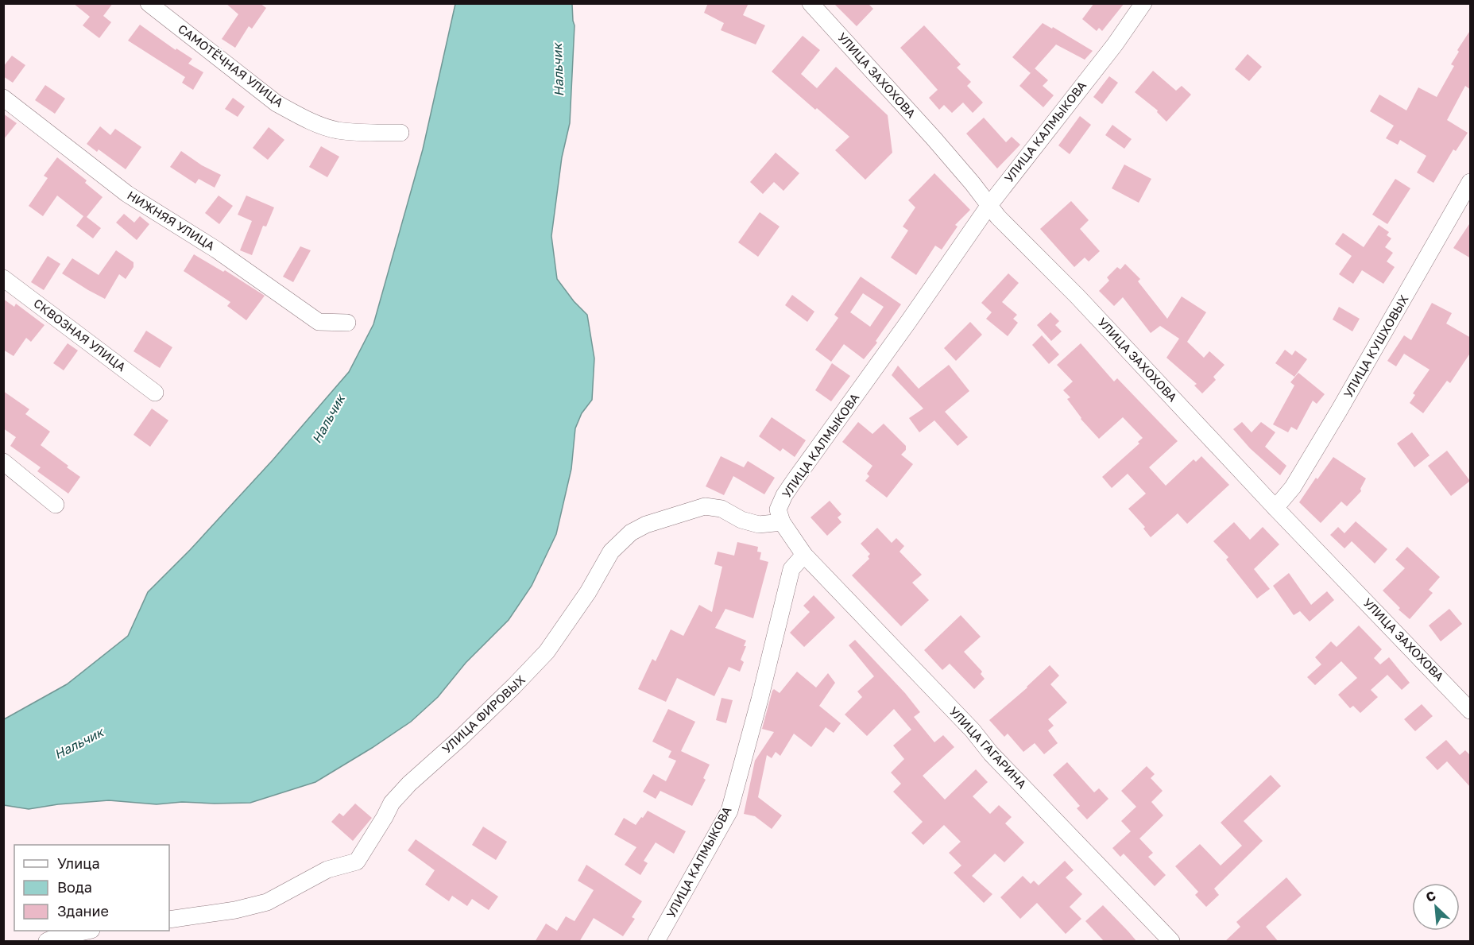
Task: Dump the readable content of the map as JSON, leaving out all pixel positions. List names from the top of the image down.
{
  "streets": {
    "street": [
      "САМОТЁЧНАЯ УЛИЦА",
      "УЛИЦА ЗАХОХОВА",
      "УЛИЦА КАЛМЫКОВА",
      "НИЖНЯЯ УЛИЦА",
      "СКВОЗНАЯ УЛИЦА",
      "УЛИЦА КУШХОВЫХ",
      "УЛИЦА ФИРОВЫХ",
      "УЛИЦА ГАГАРИНА"
    ]
  },
  "crossings": [
    ["УЛИЦА ЗАХОХОВА", "УЛИЦА КАЛМЫКОВА"],
    ["УЛИЦА ЗАХОХОВА", "УЛИЦА КУШХОВЫХ"],
    ["УЛИЦА КАЛМЫКОВА", "УЛИЦА ФИРОВЫХ"],
    ["УЛИЦА КАЛМЫКОВА", "УЛИЦА ГАГАРИНА"]
  ],
  "water": ["Нальчик"],
  "legend": ["Улица", "Вода", "Здание"],
  "north": "top left"
}
